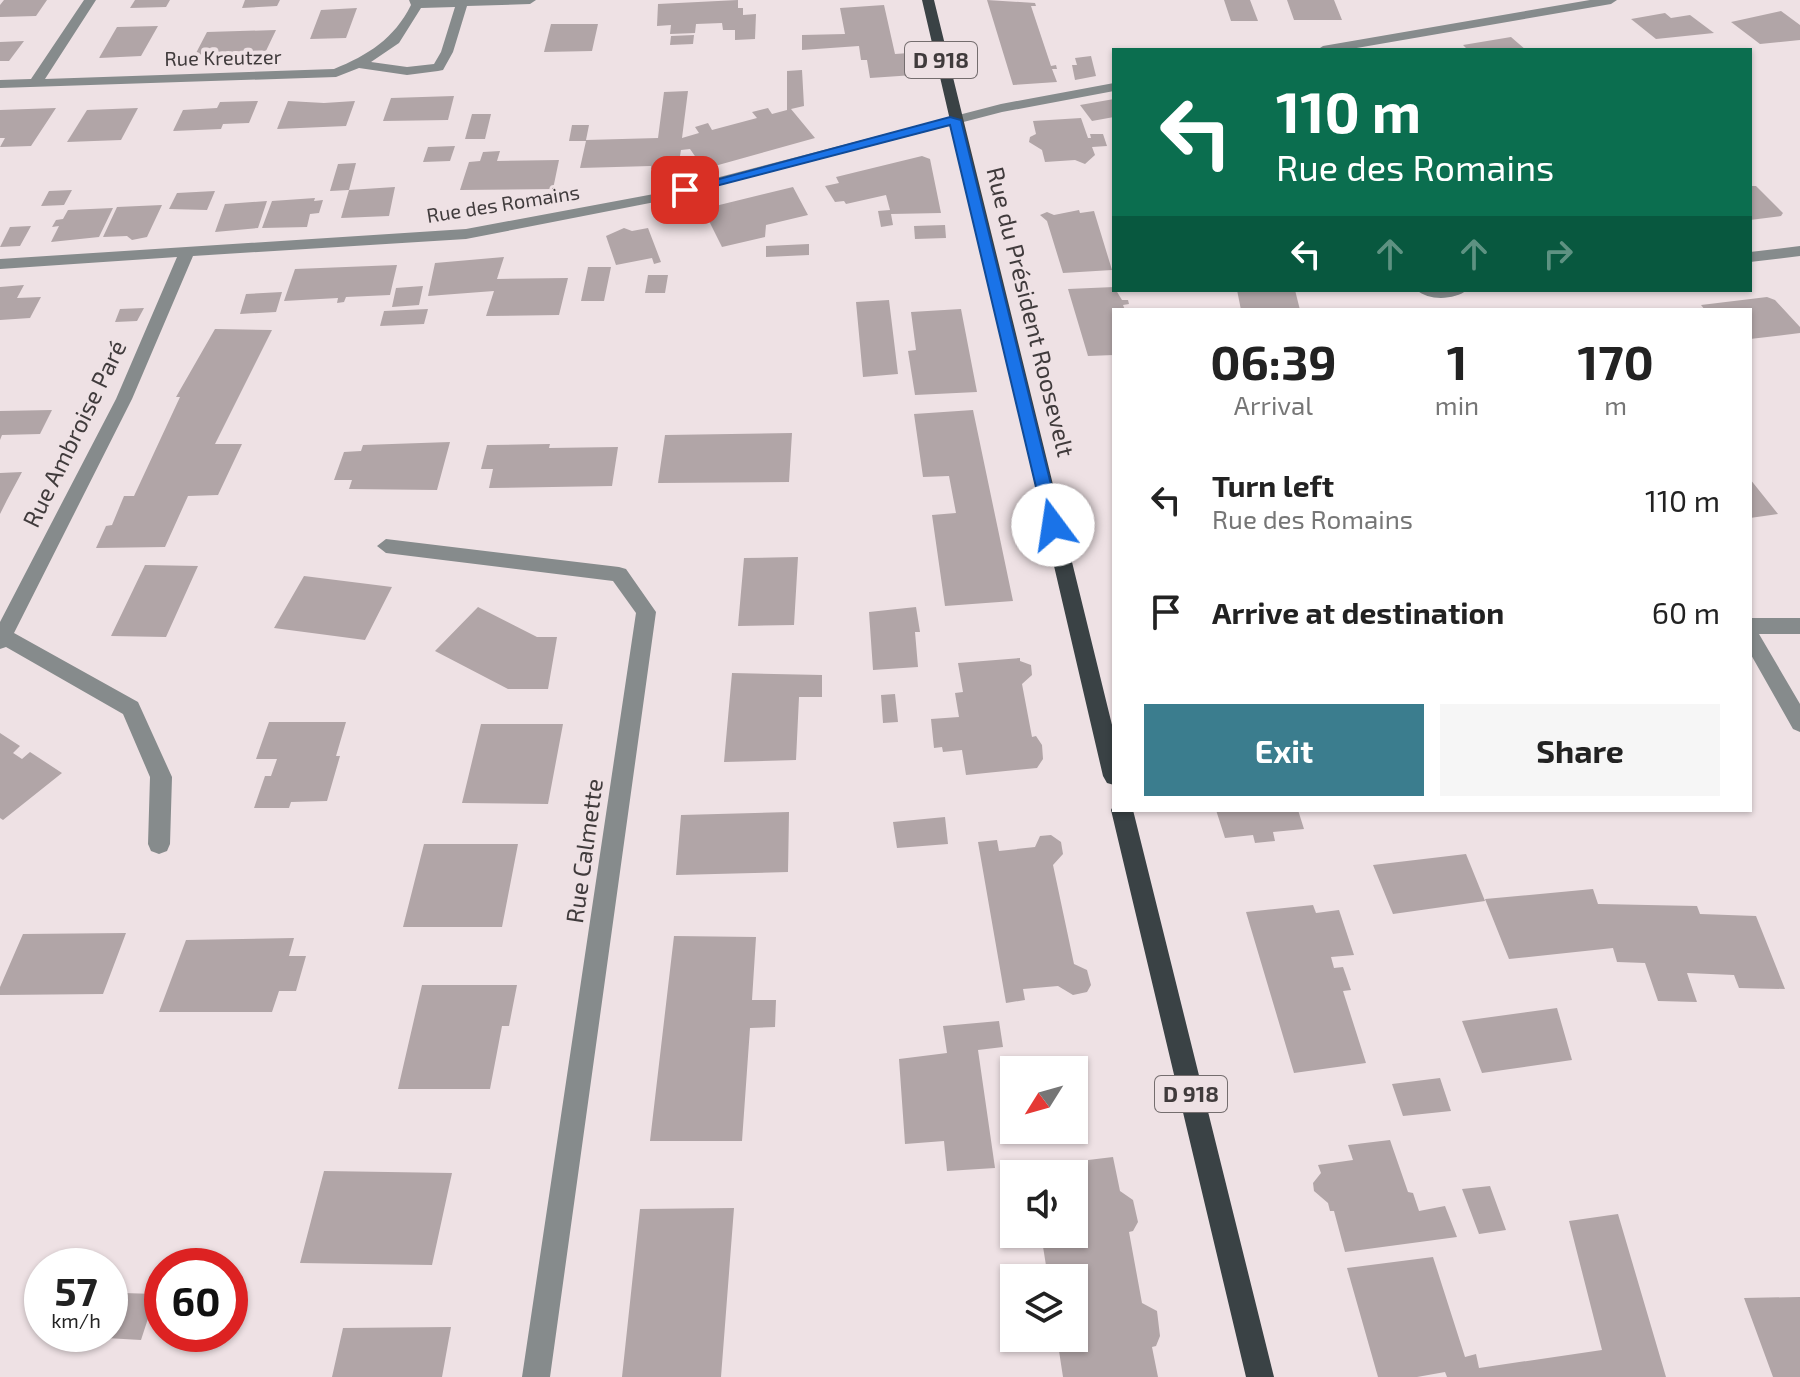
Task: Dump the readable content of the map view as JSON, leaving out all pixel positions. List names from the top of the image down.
{
  "streets": {
    "main road": ["D 918", "Rue du Président Roosevelt"],
    "street": [
      "Rue Kreutzer",
      "Rue des Romains",
      "Rue Ambroise Paré",
      "Rue Calmette"
    ]
  },
  "crossings": [
    ["Rue des Romains", "Rue du Président Roosevelt"],
    ["Rue des Romains", "Rue Ambroise Paré"]
  ],
  "north": "bottom left",
  "page": {
    "turn": ["110 m", "Rue des Romains"],
    "eta": [
      "06:39",
      "Arrival",
      "1",
      "min",
      "170",
      "m"
    ],
    "list": [
      {
        "name": "Turn left",
        "note": "Rue des Romains",
        "value": "110 m"
      },
      {
        "name": "Arrive at destination",
        "value": "60 m"
      }
    ],
    "buttons": ["Exit", "Share"],
    "speed": "57 km/h",
    "limit": "60"
  }
}
